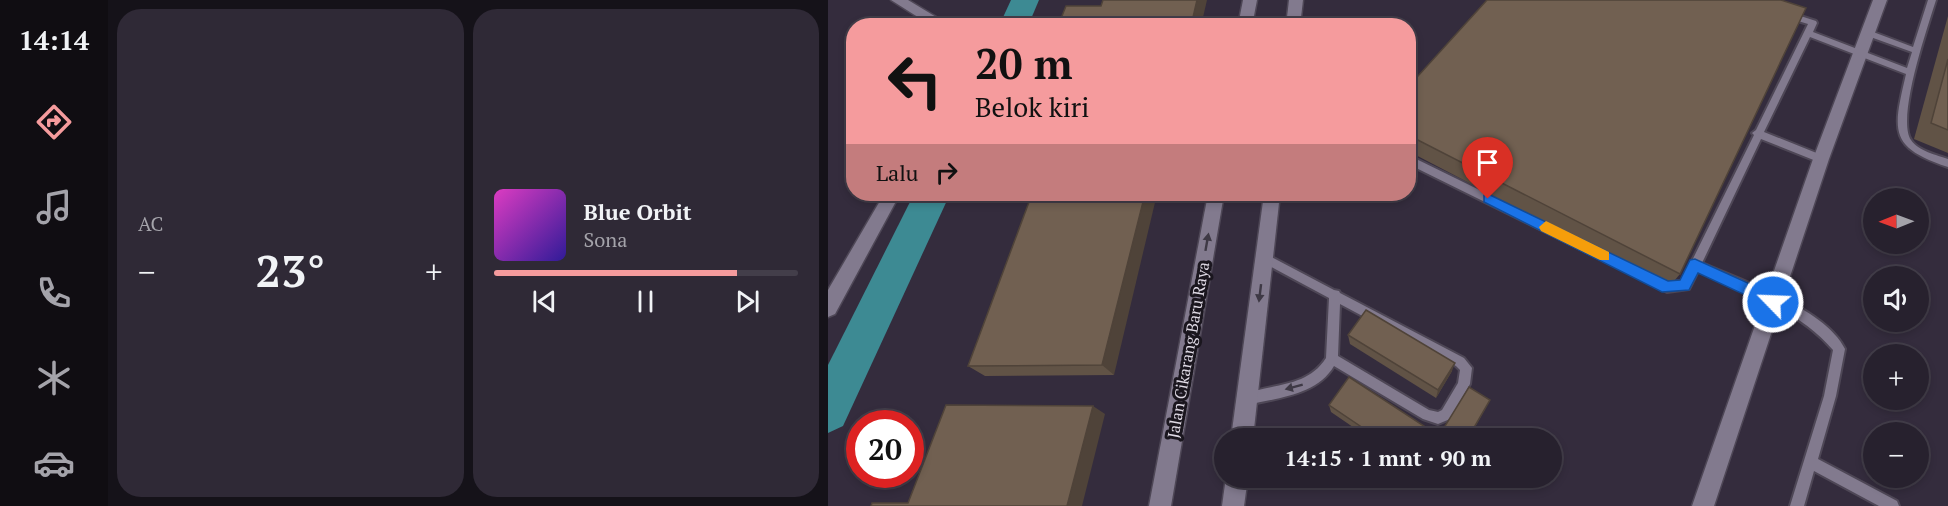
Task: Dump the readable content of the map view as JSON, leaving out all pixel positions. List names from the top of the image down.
{
  "streets": {
    "street": ["Jalan Cikarang Baru Raya"]
  },
  "north": "left",
  "page": {
    "tabs": "14:14",
    "tile": "AC",
    "turn": ["20 m", "Belok kiri"],
    "then": "Lalu",
    "map_buttons": ["+", "−"],
    "song": ["Blue Orbit", "Sona"],
    "heat": ["−", "23°", "+"],
    "limit": "20",
    "trip": "14:15 · 1 mnt · 90 m"
  }
}
